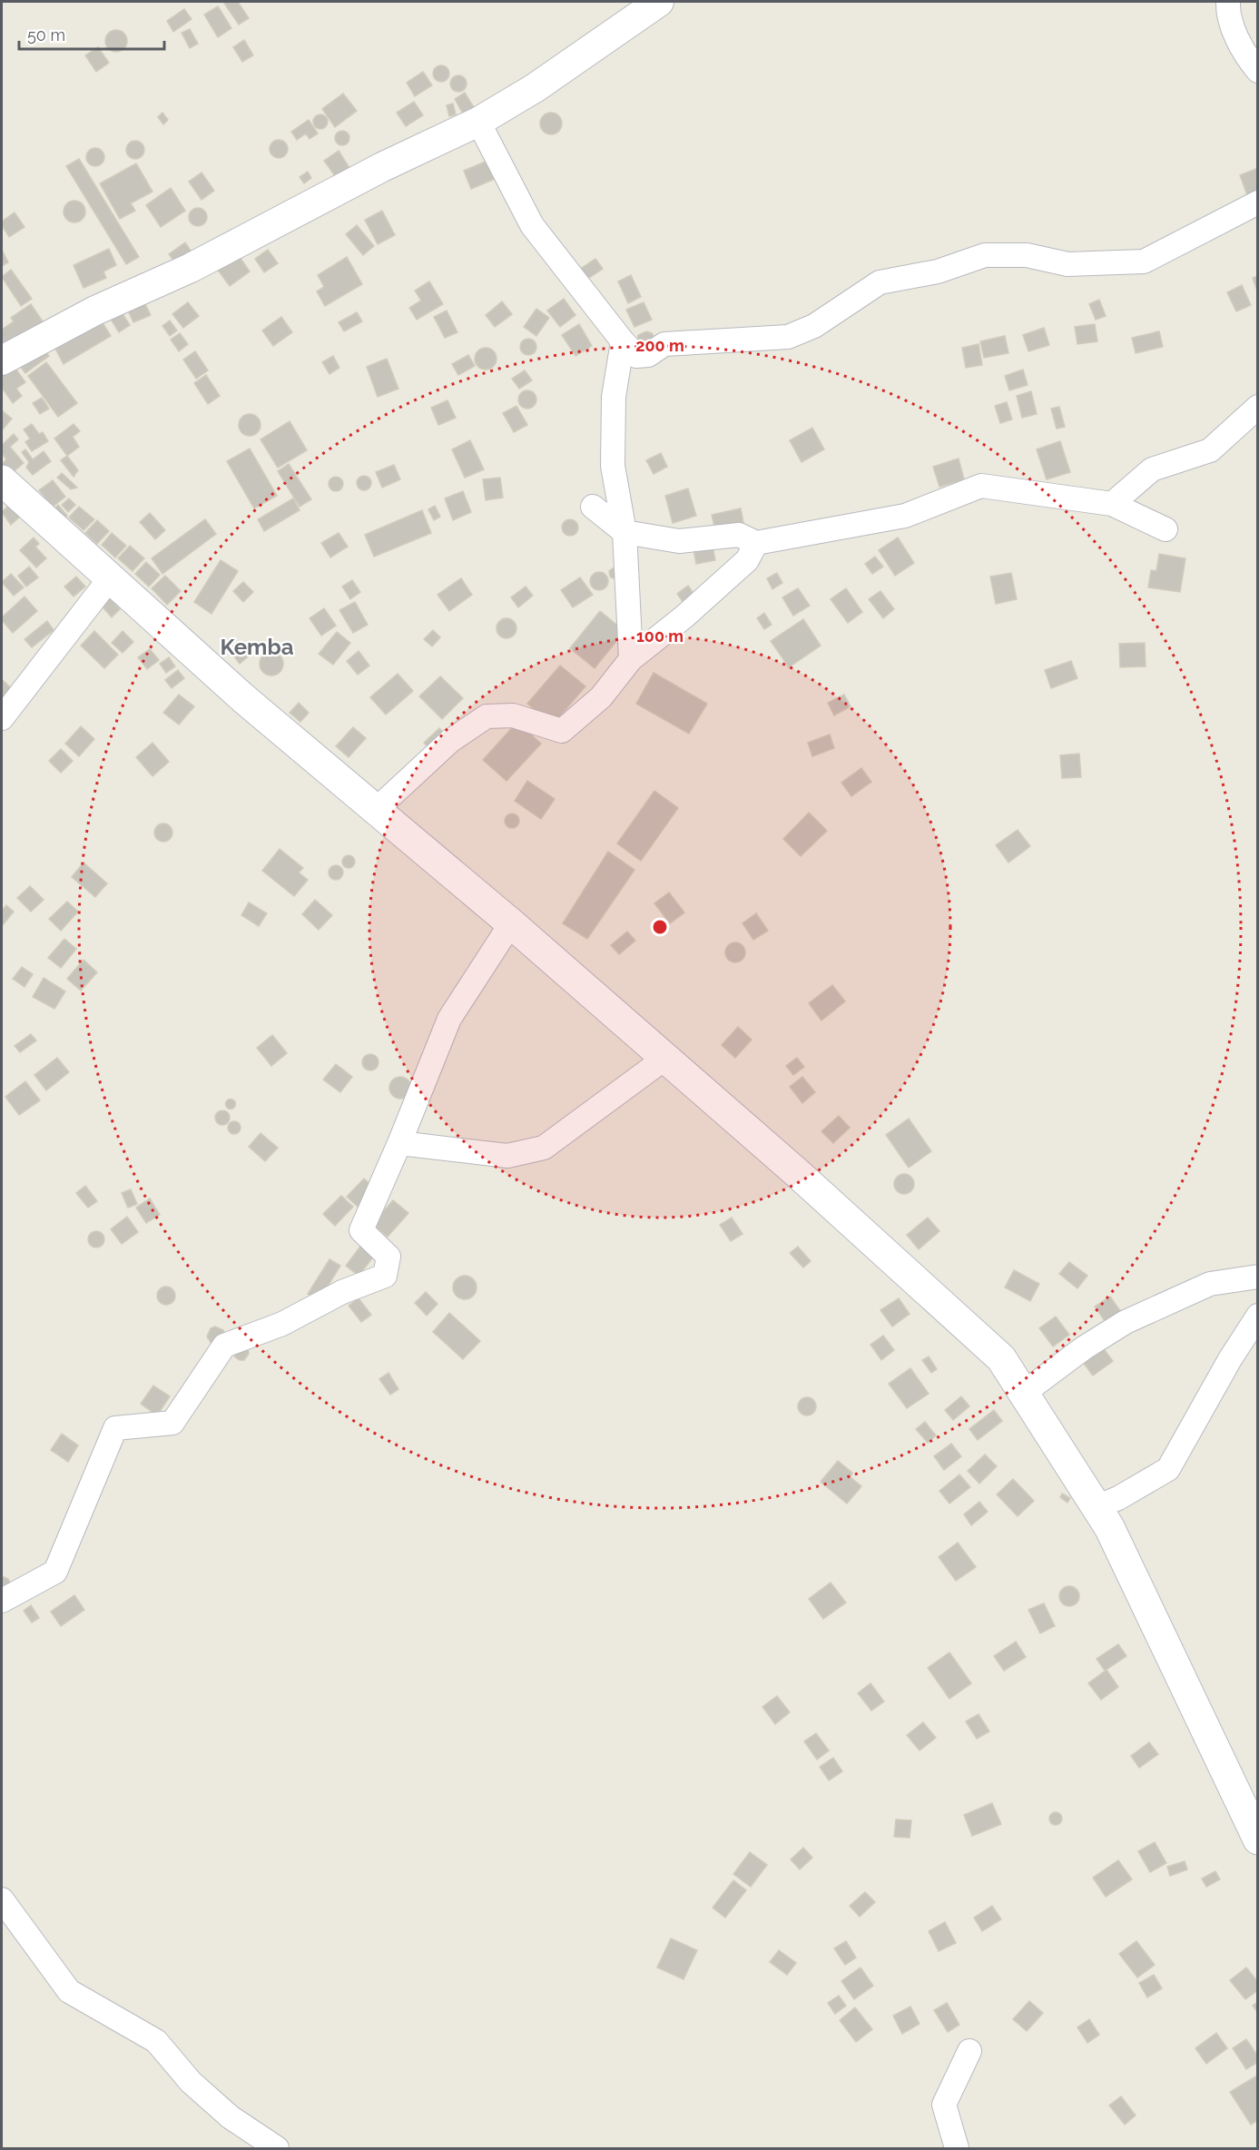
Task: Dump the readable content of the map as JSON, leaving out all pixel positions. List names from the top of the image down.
{
  "districts": ["Kemba"],
  "scale_bar": "50 m",
  "rings": ["200 m", "100 m"]
}
